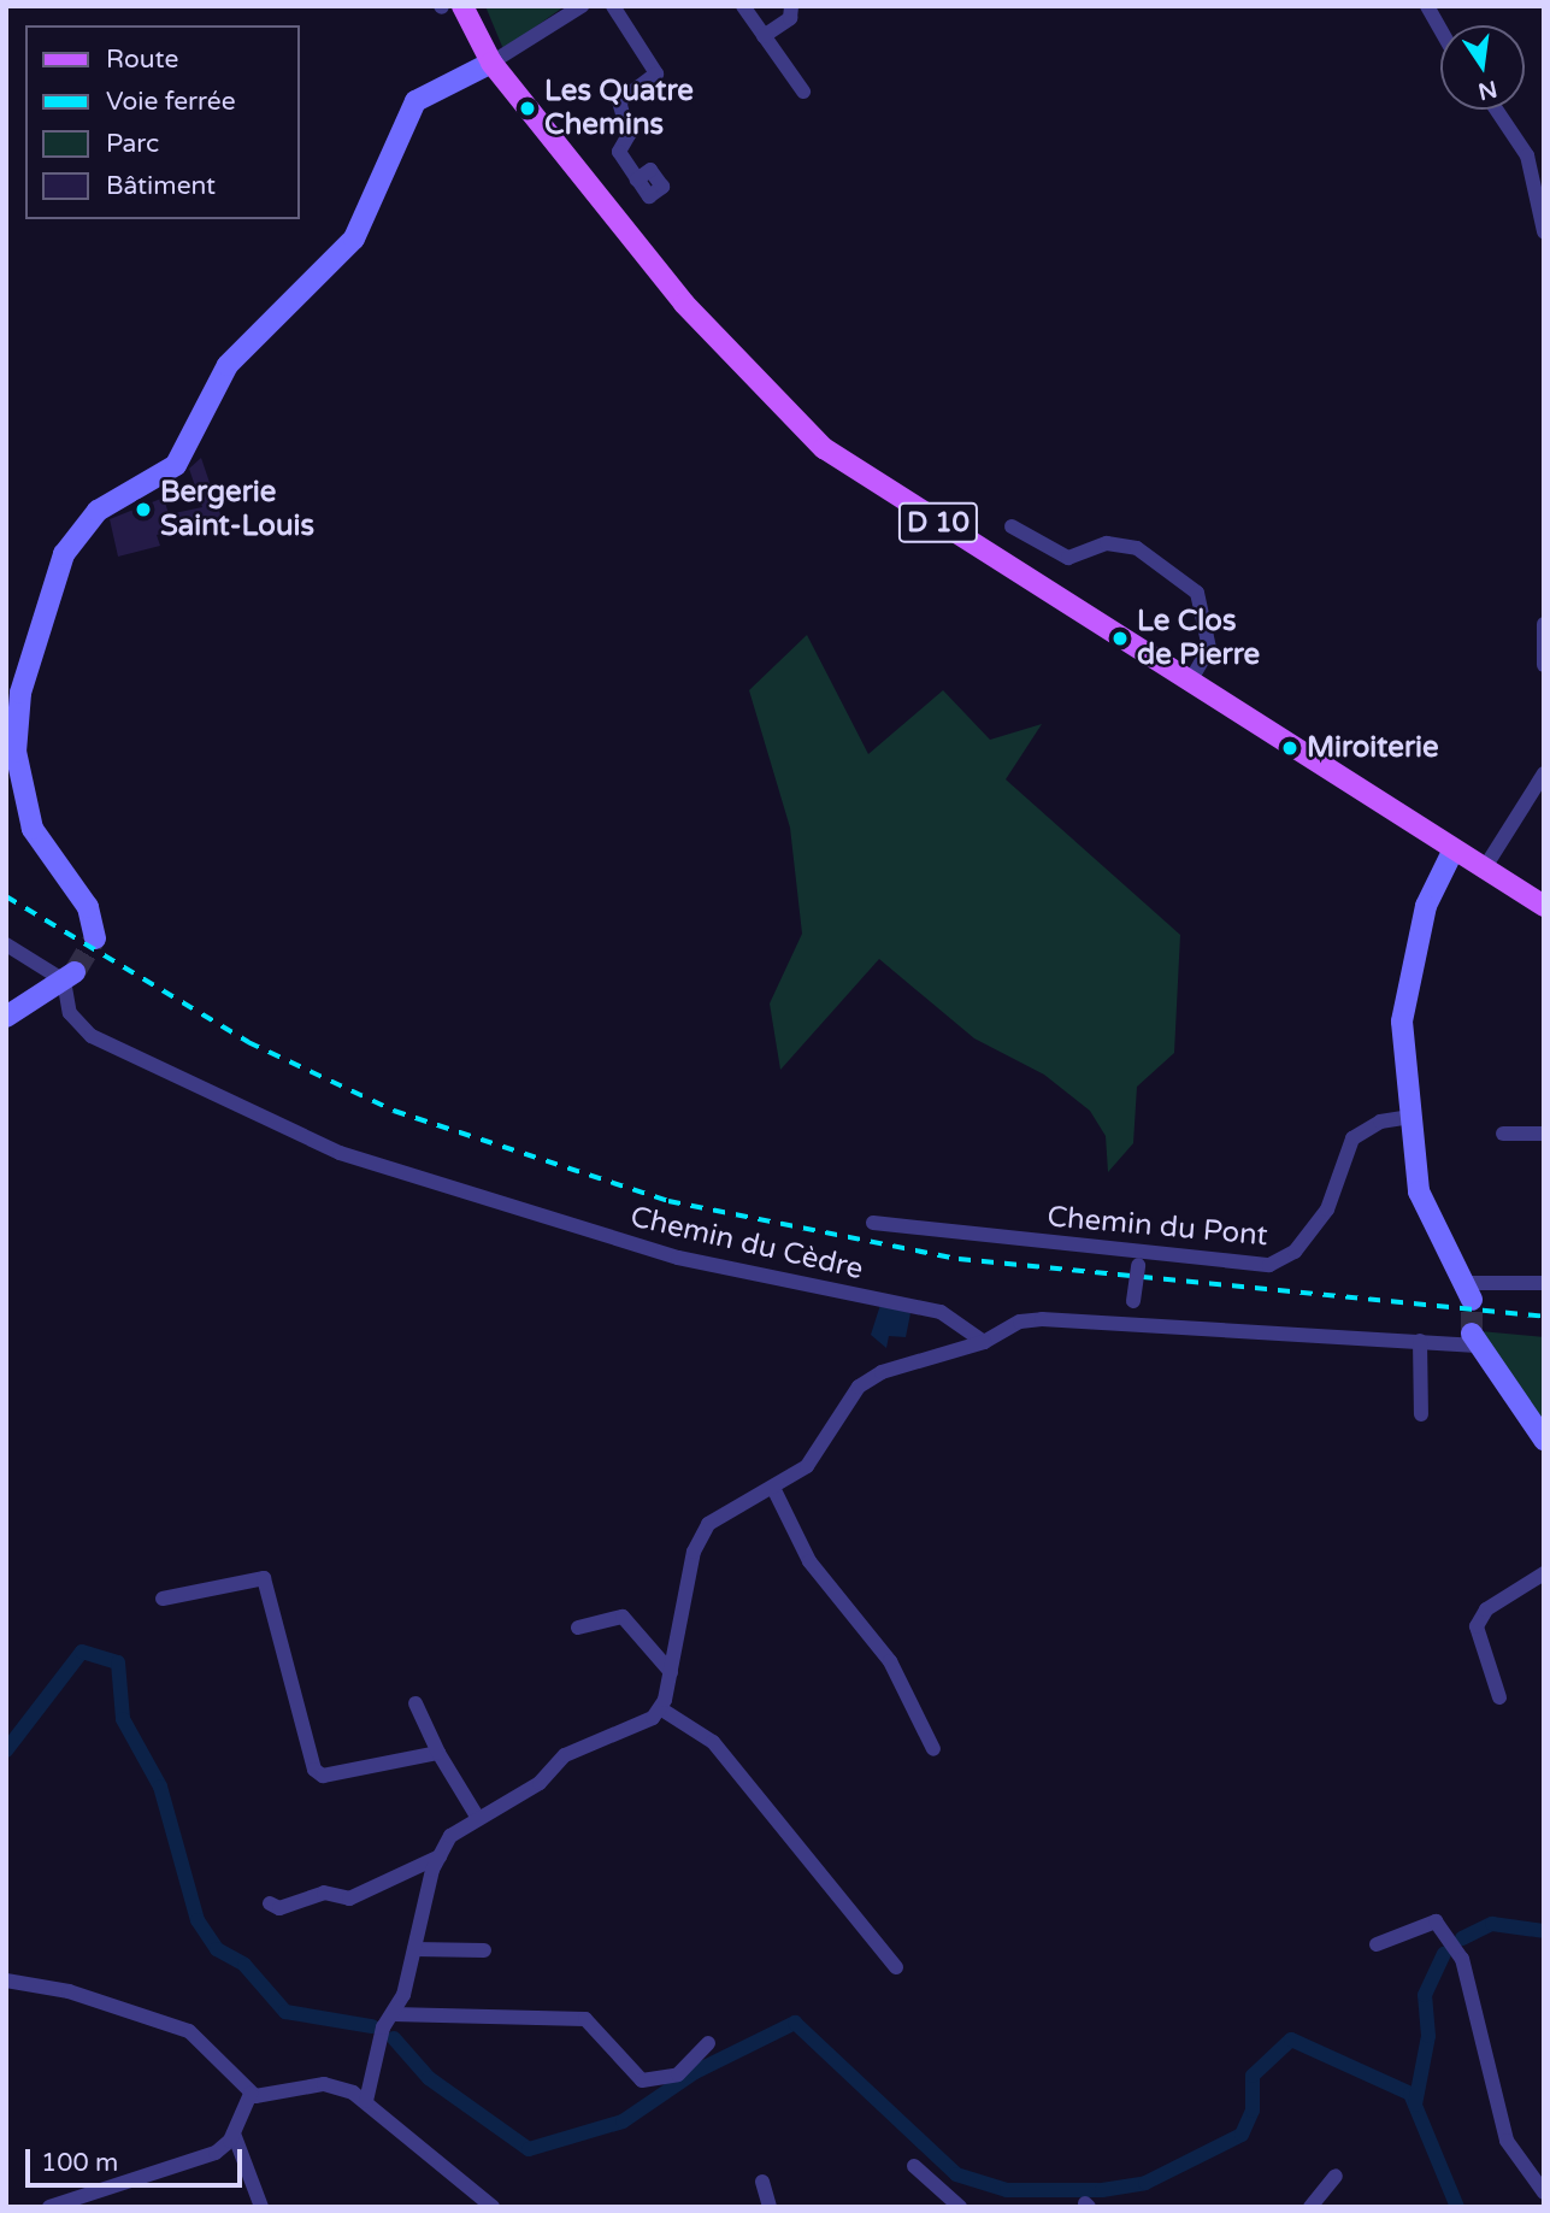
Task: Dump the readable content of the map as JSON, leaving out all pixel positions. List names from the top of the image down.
{
  "streets": {
    "main road": ["D 10"],
    "street": ["Chemin du Pont", "Chemin du Cèdre"]
  },
  "places": [
    "Les Quatre Chemins",
    "Bergerie Saint-Louis",
    "Le Clos de Pierre",
    "Miroiterie"
  ],
  "legend": [
    "Route",
    "Voie ferrée",
    "Parc",
    "Bâtiment"
  ],
  "scale_bar": "100 m",
  "north": "bottom"
}
